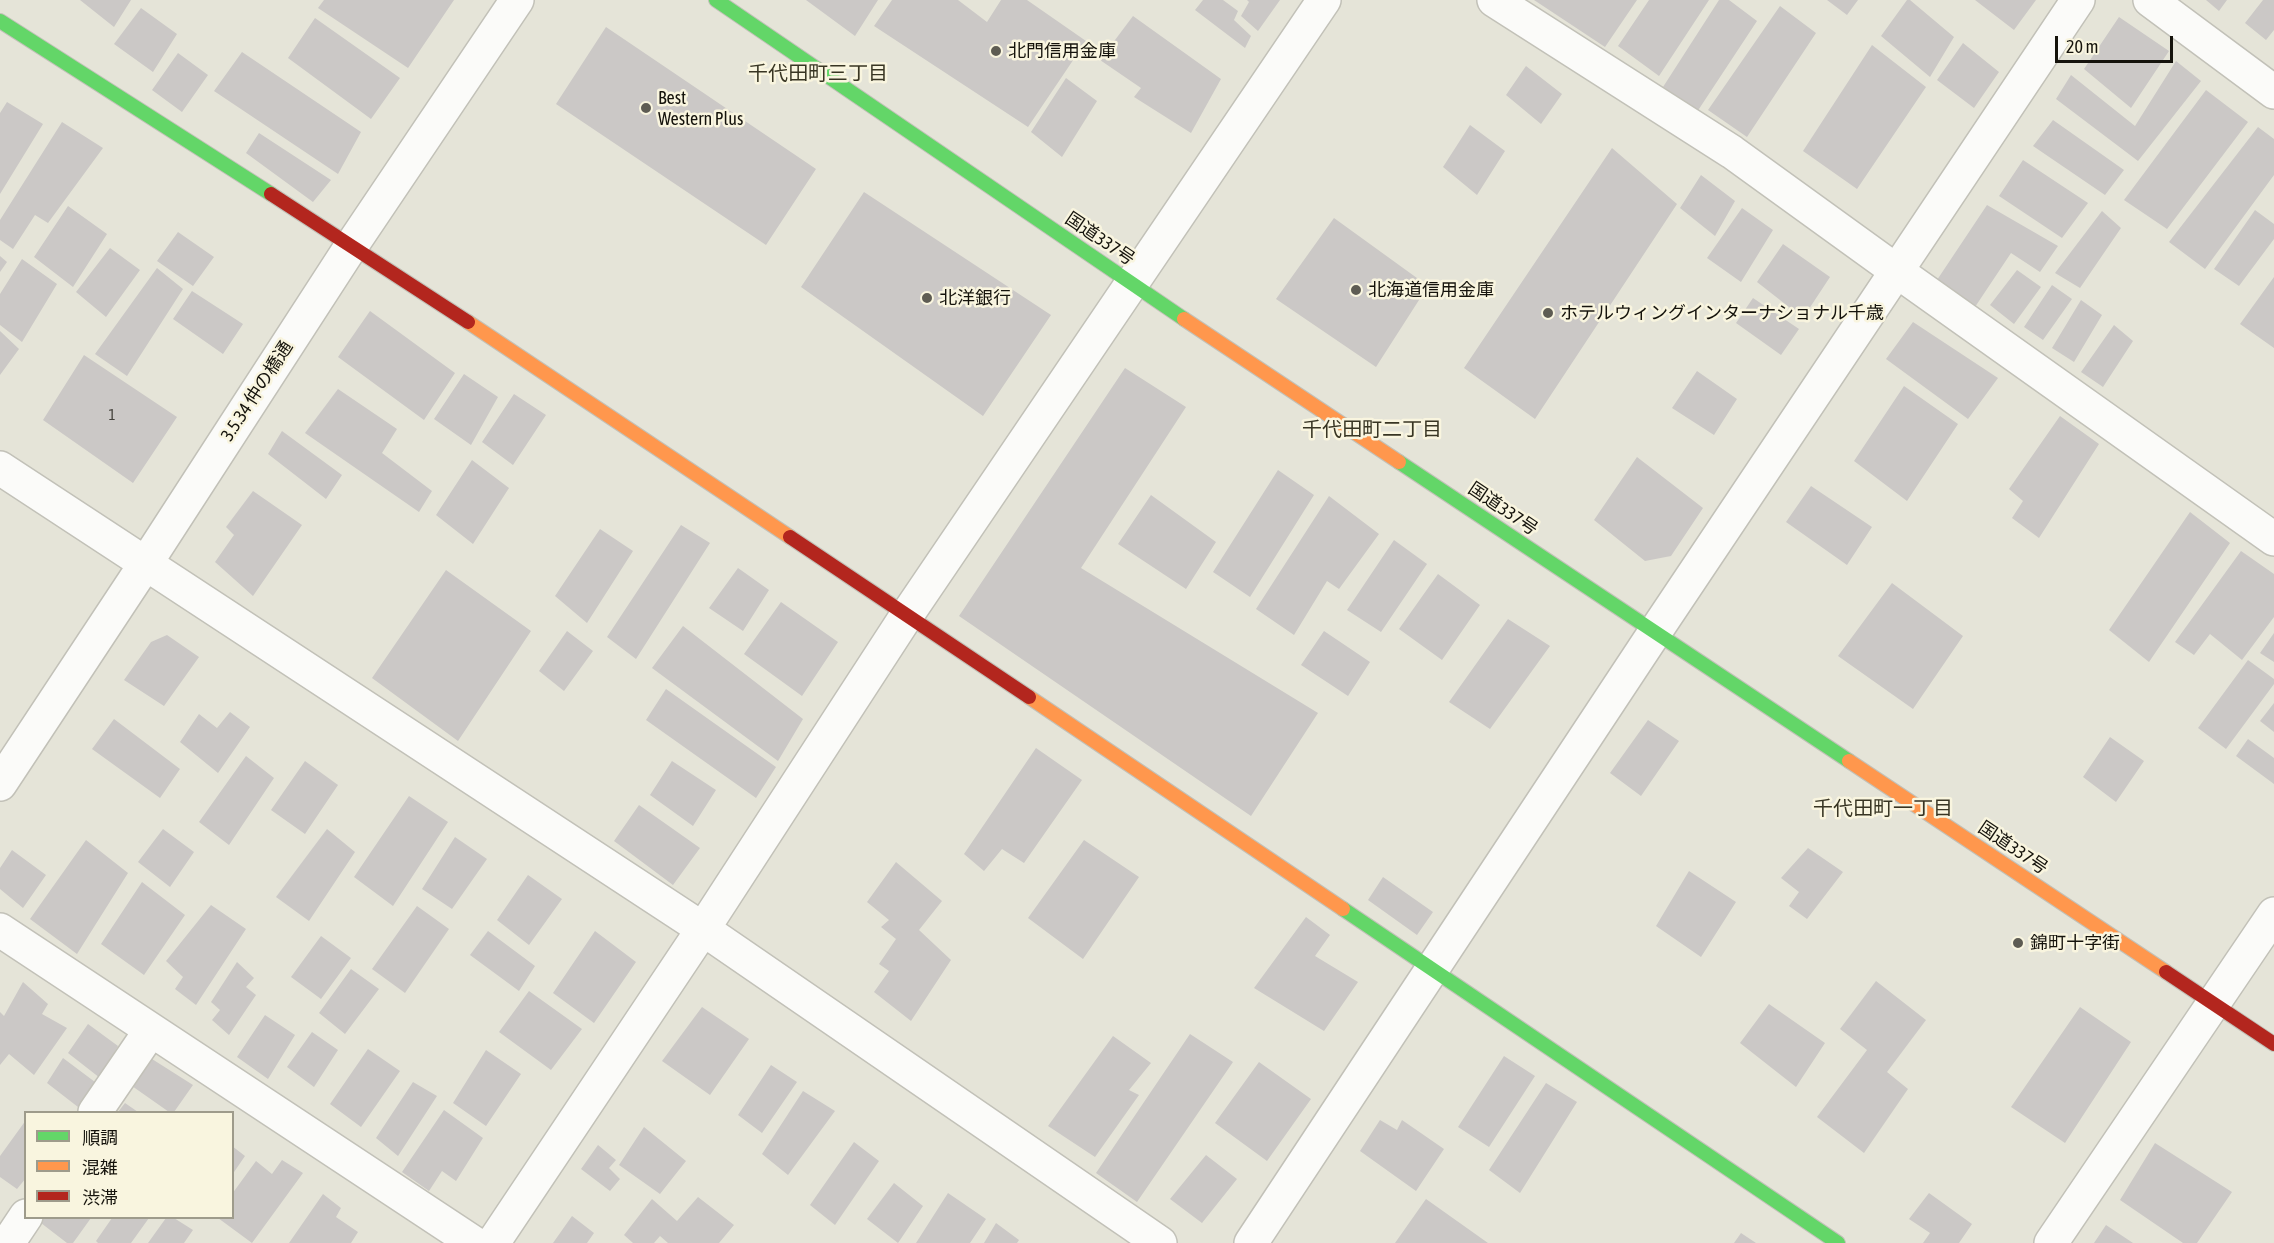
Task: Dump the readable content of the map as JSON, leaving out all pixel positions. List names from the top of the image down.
{
  "streets": {
    "main road": ["国道337号"],
    "street": ["3.5.34 仲の橋通"]
  },
  "districts": ["千代田町三丁目", "千代田町二丁目", "千代田町一丁目"],
  "places": [
    "北門信用金庫",
    "Best Western Plus",
    "北海道信用金庫",
    "北洋銀行",
    "ホテルウィングインターナショナル千歳",
    "錦町十字街"
  ],
  "house_numbers": ["1"],
  "legend": ["順調", "混雑", "渋滞"],
  "scale_bar": "20 m"
}
